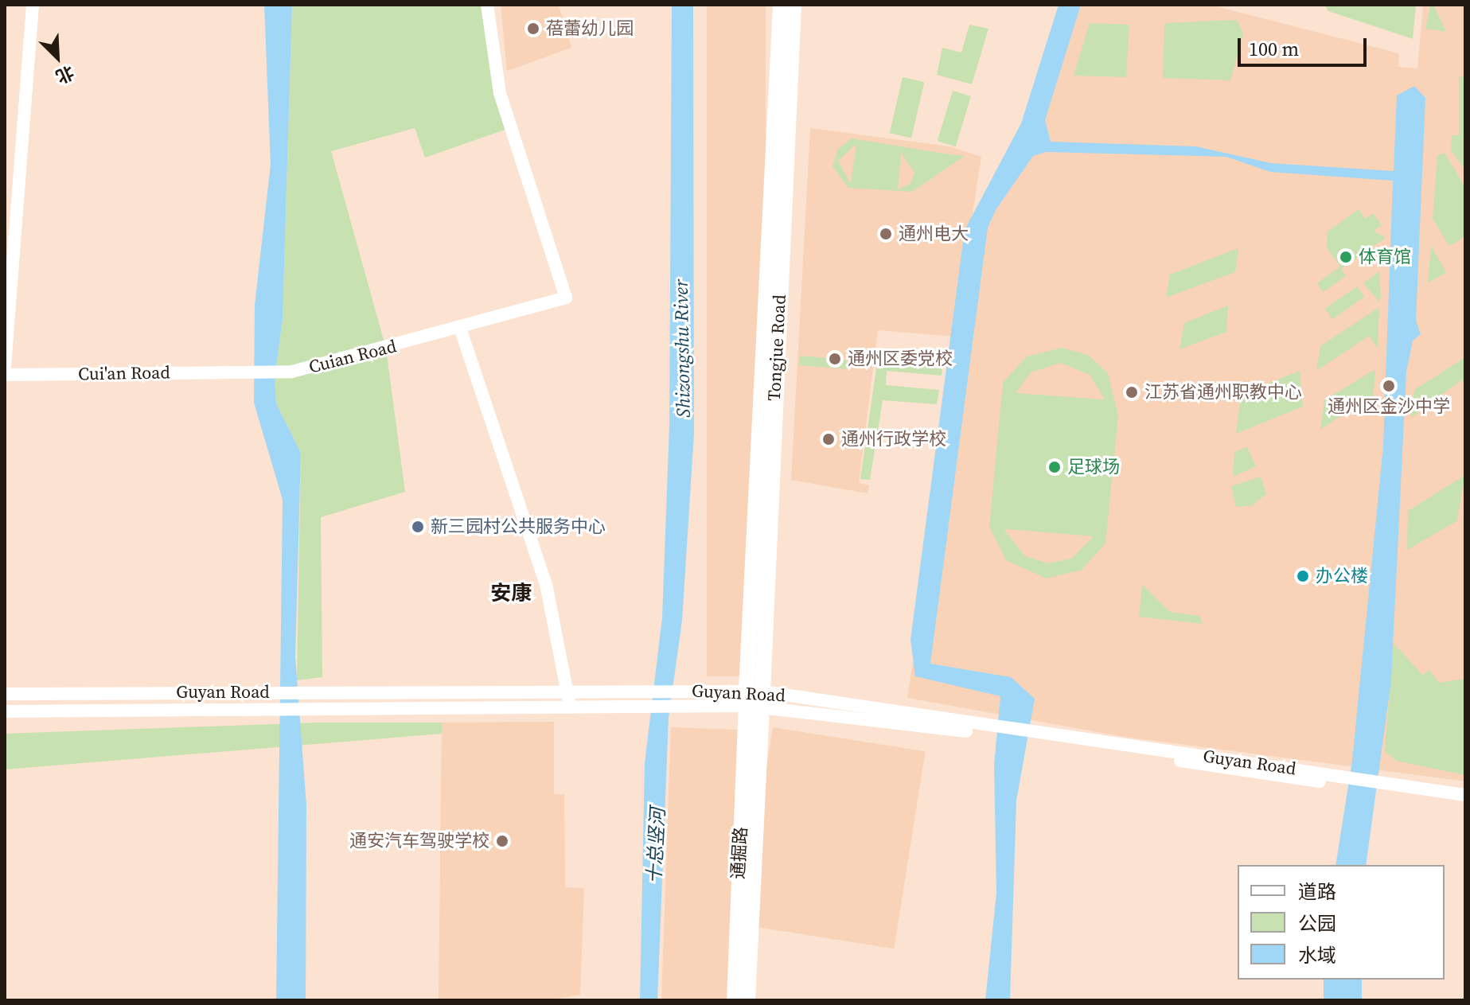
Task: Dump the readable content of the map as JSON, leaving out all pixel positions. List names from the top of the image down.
{
  "streets": {
    "main road": ["Tongjue Road", "通掘路"],
    "street": ["Cuian Road", "Cui'an Road", "Guyan Road"]
  },
  "crossings": [
    ["Tongjue Road", "Guyan Road"],
    ["Tongjue Road", "通掘路"],
    ["Cuian Road", "Cui'an Road"],
    ["Guyan Road", "通掘路"]
  ],
  "districts": ["安康"],
  "water": ["Shizongshu River", "十总竖河"],
  "places": [
    "蓓蕾幼儿园",
    "通州电大",
    "体育馆",
    "通州区委党校",
    "通州区金沙中学",
    "江苏省通州职教中心",
    "通州行政学校",
    "足球场",
    "新三园村公共服务中心",
    "办公楼",
    "通安汽车驾驶学校"
  ],
  "legend": ["道路", "公园", "水域"],
  "scale_bar": "100 m",
  "north": "bottom right"
}
